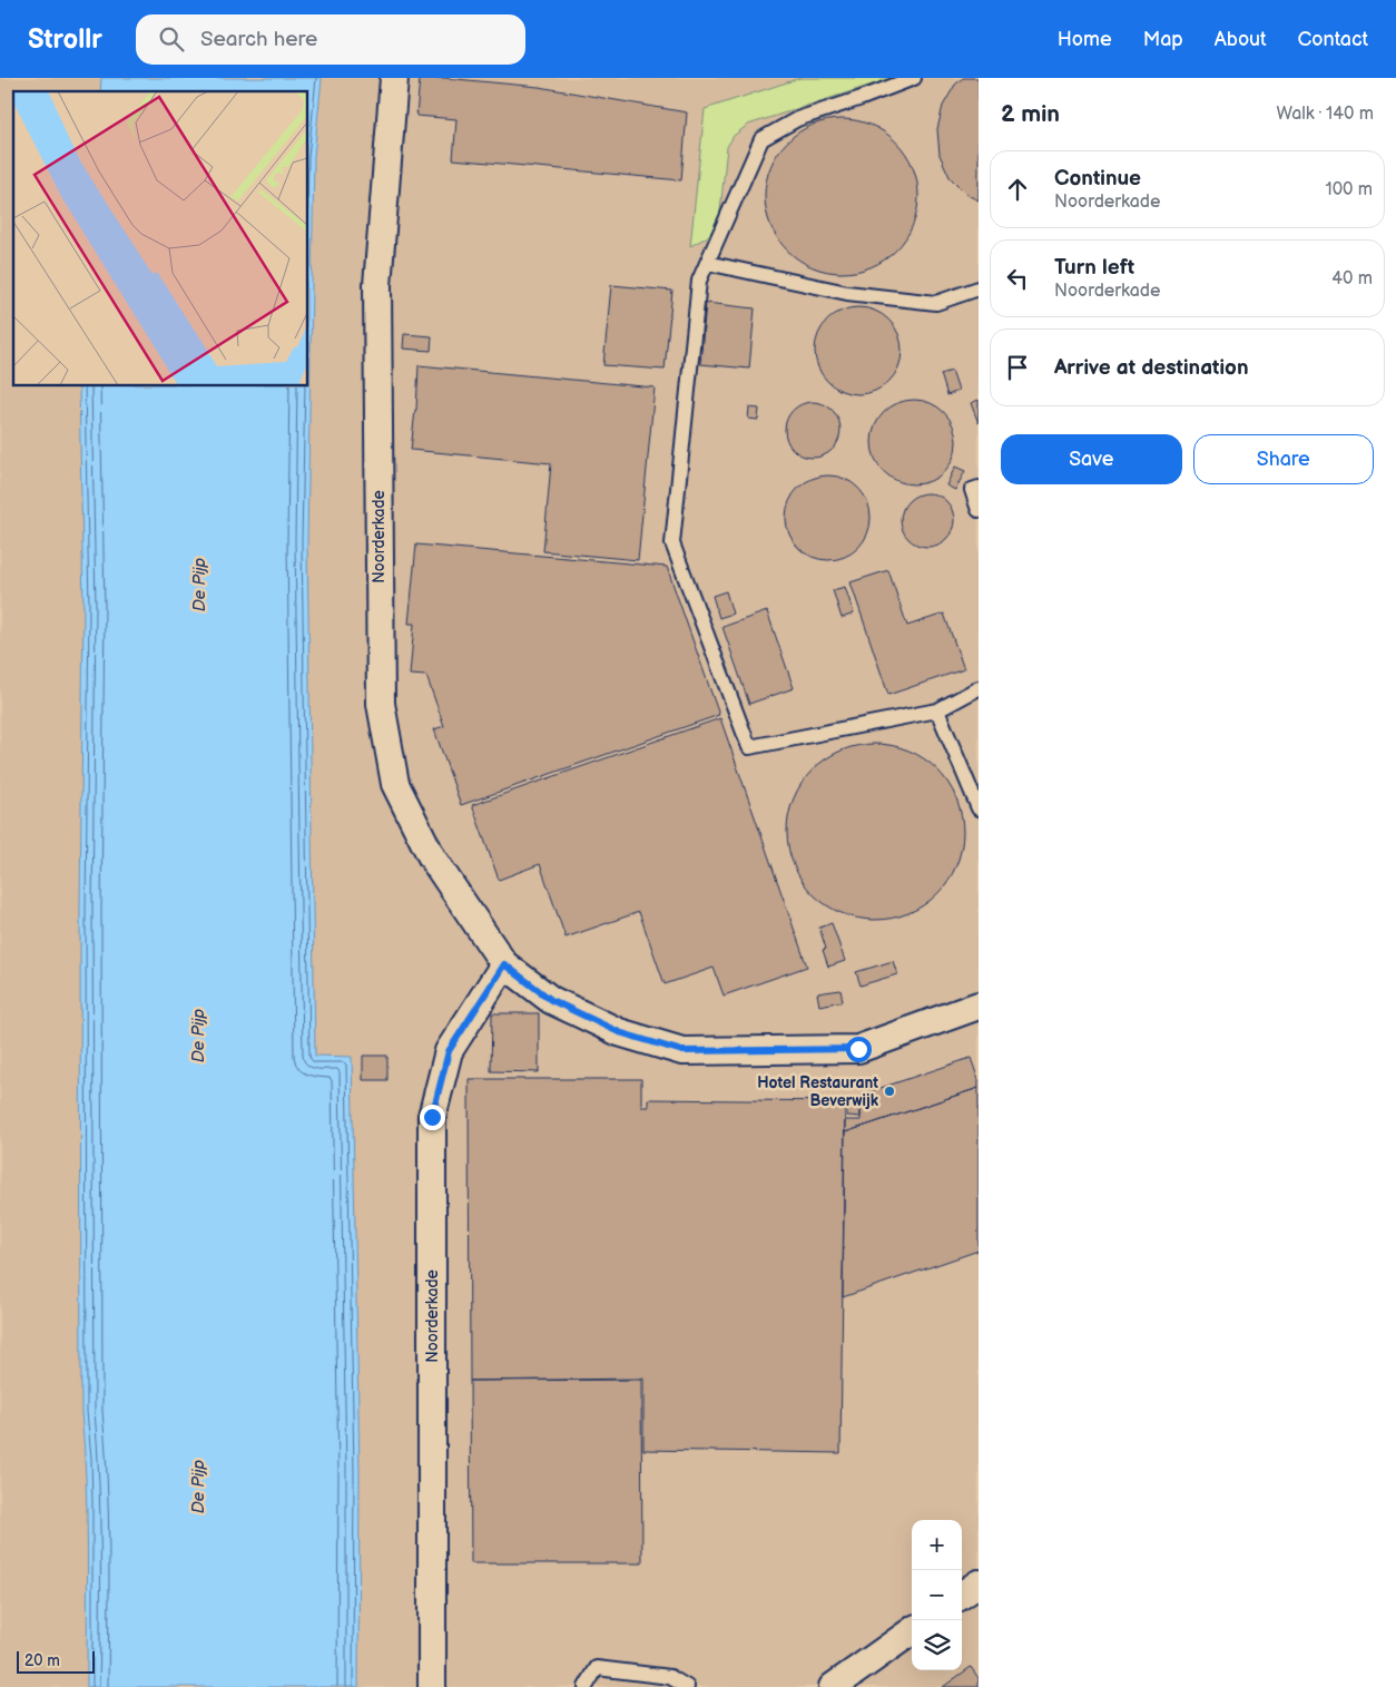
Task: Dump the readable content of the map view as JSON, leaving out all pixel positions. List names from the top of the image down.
{
  "streets": {
    "street": ["Noorderkade"]
  },
  "water": ["De Pijp"],
  "places": ["Hotel Restaurant Beverwijk"],
  "scale_bar": "20 m",
  "page": {
    "header": "Strollr",
    "search": "Search here",
    "nav": [
      "Home",
      "Map",
      "About",
      "Contact"
    ],
    "heading": ["2 min", "Walk · 140 m"],
    "list": [
      ["Continue", "Noorderkade", "100 m"],
      ["Turn left", "Noorderkade", "40 m"],
      "Arrive at destination"
    ],
    "buttons": ["Save", "Share"],
    "map_buttons": ["+", "−"],
    "scale": "20 m"
  }
}
